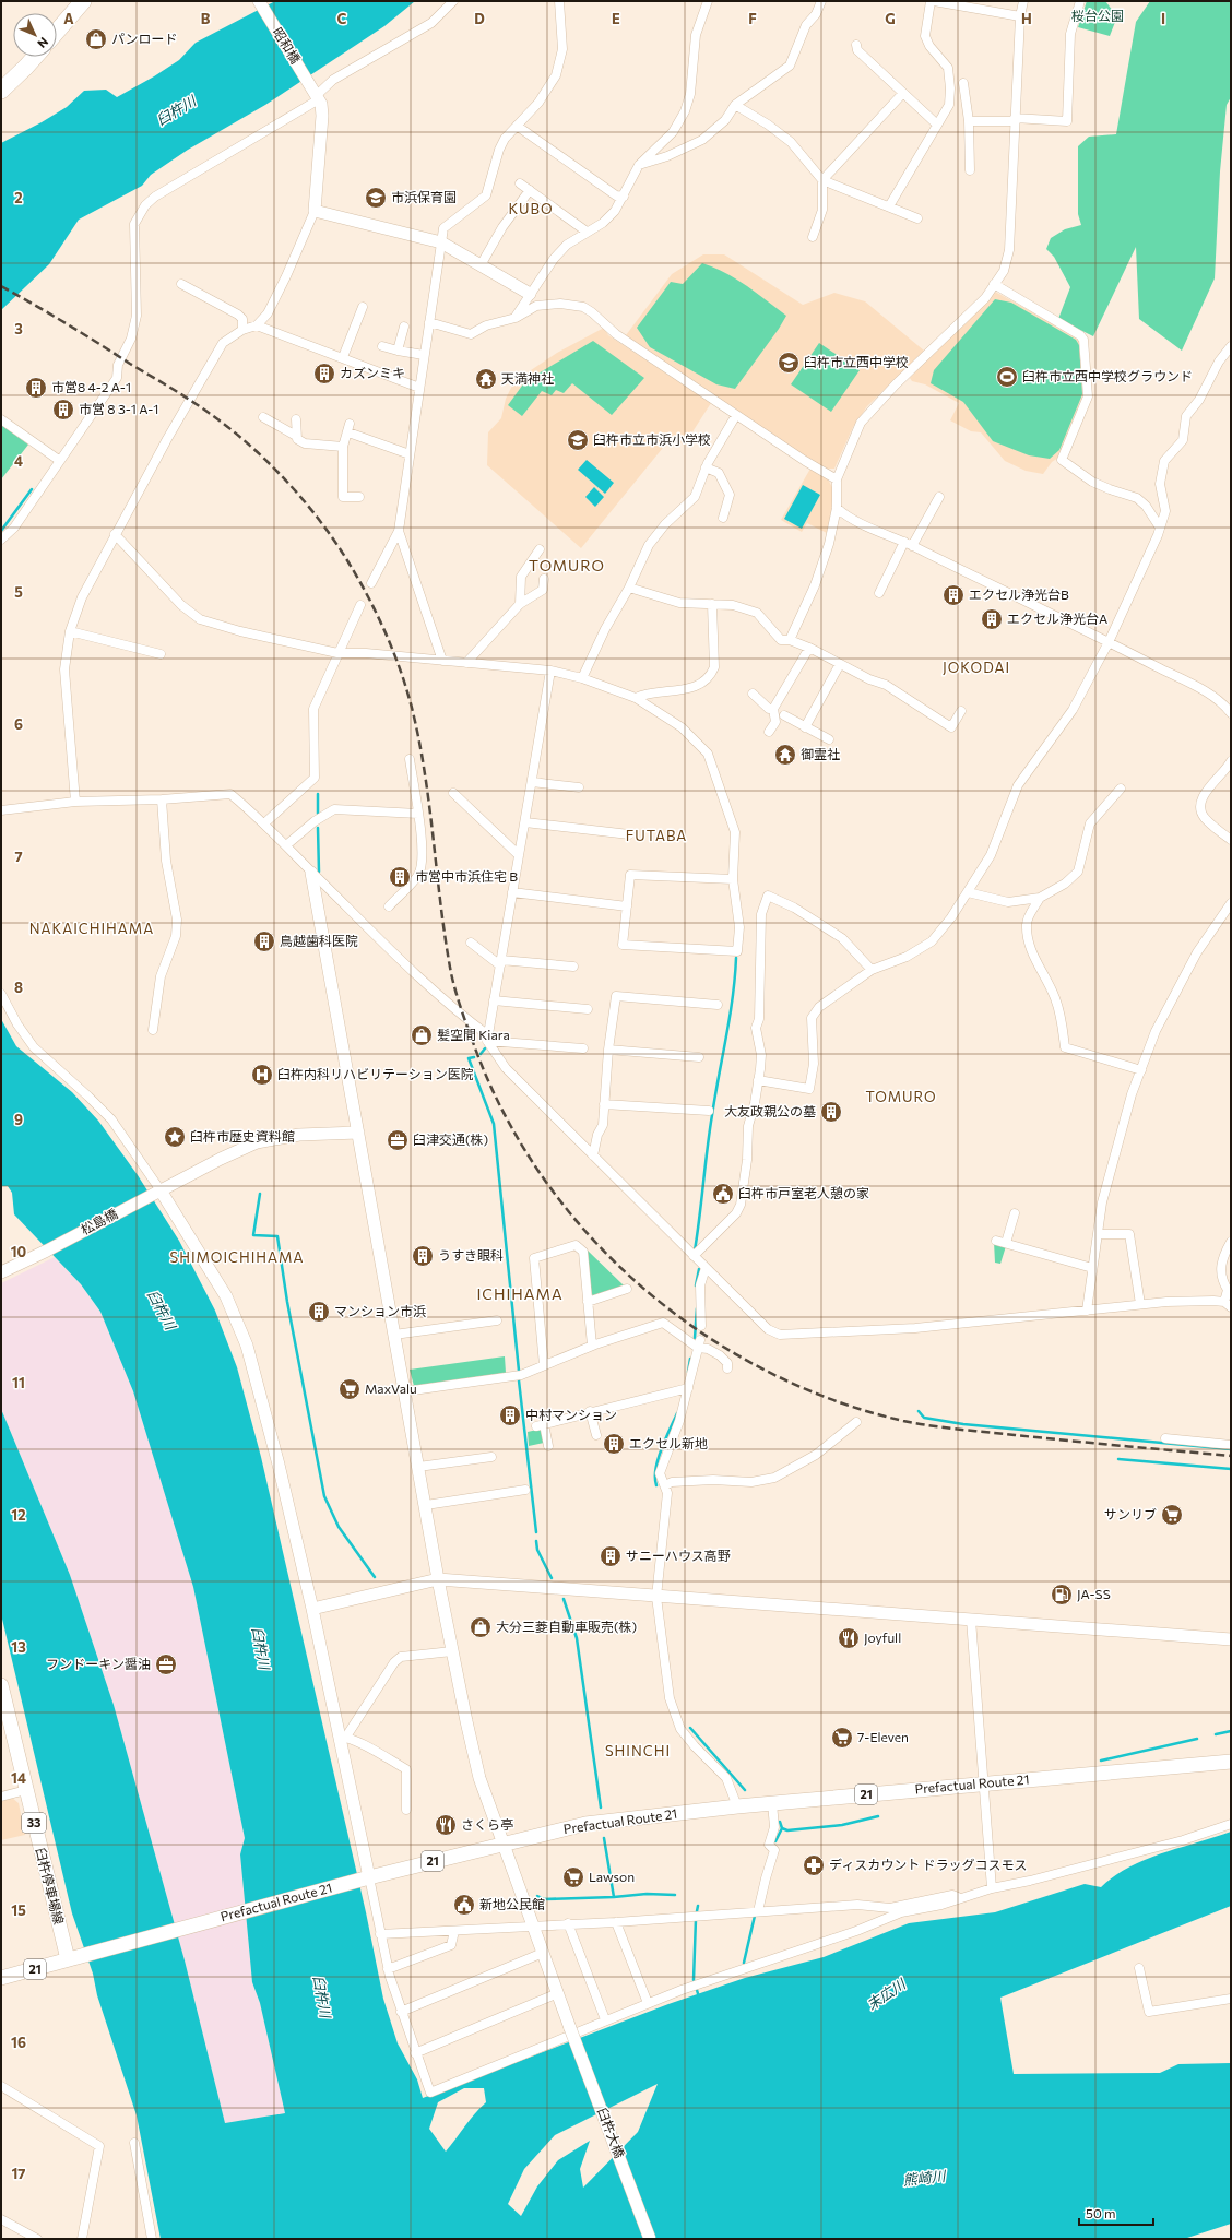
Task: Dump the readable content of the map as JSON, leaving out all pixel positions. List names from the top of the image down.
{
  "streets": {
    "main road": [
      "Prefactual Route 21",
      "21",
      "33",
      "臼杵停車場線"
    ],
    "street": ["昭和橋", "松島橋", "臼杵大橋"]
  },
  "crossings": [
    ["松島橋", "臼杵大橋"],
    ["Prefactual Route 21", "臼杵停車場線"],
    ["Prefactual Route 21", "臼杵大橋"]
  ],
  "districts": [
    "KUBO",
    "TOMURO",
    "JOKODAI",
    "FUTABA",
    "NAKAICHIHAMA",
    "TOMURO",
    "SHIMOICHIHAMA",
    "ICHIHAMA",
    "SHINCHI"
  ],
  "water": ["臼杵川", "末広川", "熊崎川"],
  "parks": ["桜台公園"],
  "places": {
    "shop": ["パンロード", "髪空間 Kiara", "大分三菱自動車販売(株)"],
    "school or university": ["市浜保育園", "臼杵市立西中学校", "臼杵市立市浜小学校"],
    "building": [
      "カズンミキ",
      "市営8 4-2 A-1",
      "市営 8 3-1 A-1",
      "エクセル浄光台B",
      "エクセル浄光台A",
      "市営中市浜住宅 B",
      "鳥越歯科医院",
      "大友政親公の墓",
      "うすき眼科",
      "マンション市浜",
      "中村マンション",
      "エクセル新地",
      "サニーハウス高野"
    ],
    "sports": ["臼杵市立西中学校グラウンド"],
    "temple": ["天満神社", "御霊社"],
    "hospital": ["臼杵内科リハビリテーション医院"],
    "place": ["臼杵市歴史資料館"],
    "office": ["臼津交通(株)", "フンドーキン醤油"],
    "public building": ["臼杵市戸室老人憩の家", "新地公民館"],
    "supermarket": [
      "MaxValu",
      "サンリブ",
      "7-Eleven",
      "Lawson"
    ],
    "fuel station": ["JA-SS"],
    "restaurant": ["Joyfull", "さくら亭"],
    "pharmacy": ["ディスカウント ドラッグコスモス"]
  },
  "scale_bar": "50 m",
  "north": "bottom right",
  "grid": {
    "columns": [
      "A",
      "B",
      "C",
      "D",
      "E",
      "F",
      "G",
      "H",
      "I"
    ],
    "rows": [
      "2",
      "3",
      "4",
      "5",
      "6",
      "7",
      "8",
      "9",
      "10",
      "11",
      "12",
      "13",
      "14",
      "15",
      "16",
      "17"
    ]
  }
}
